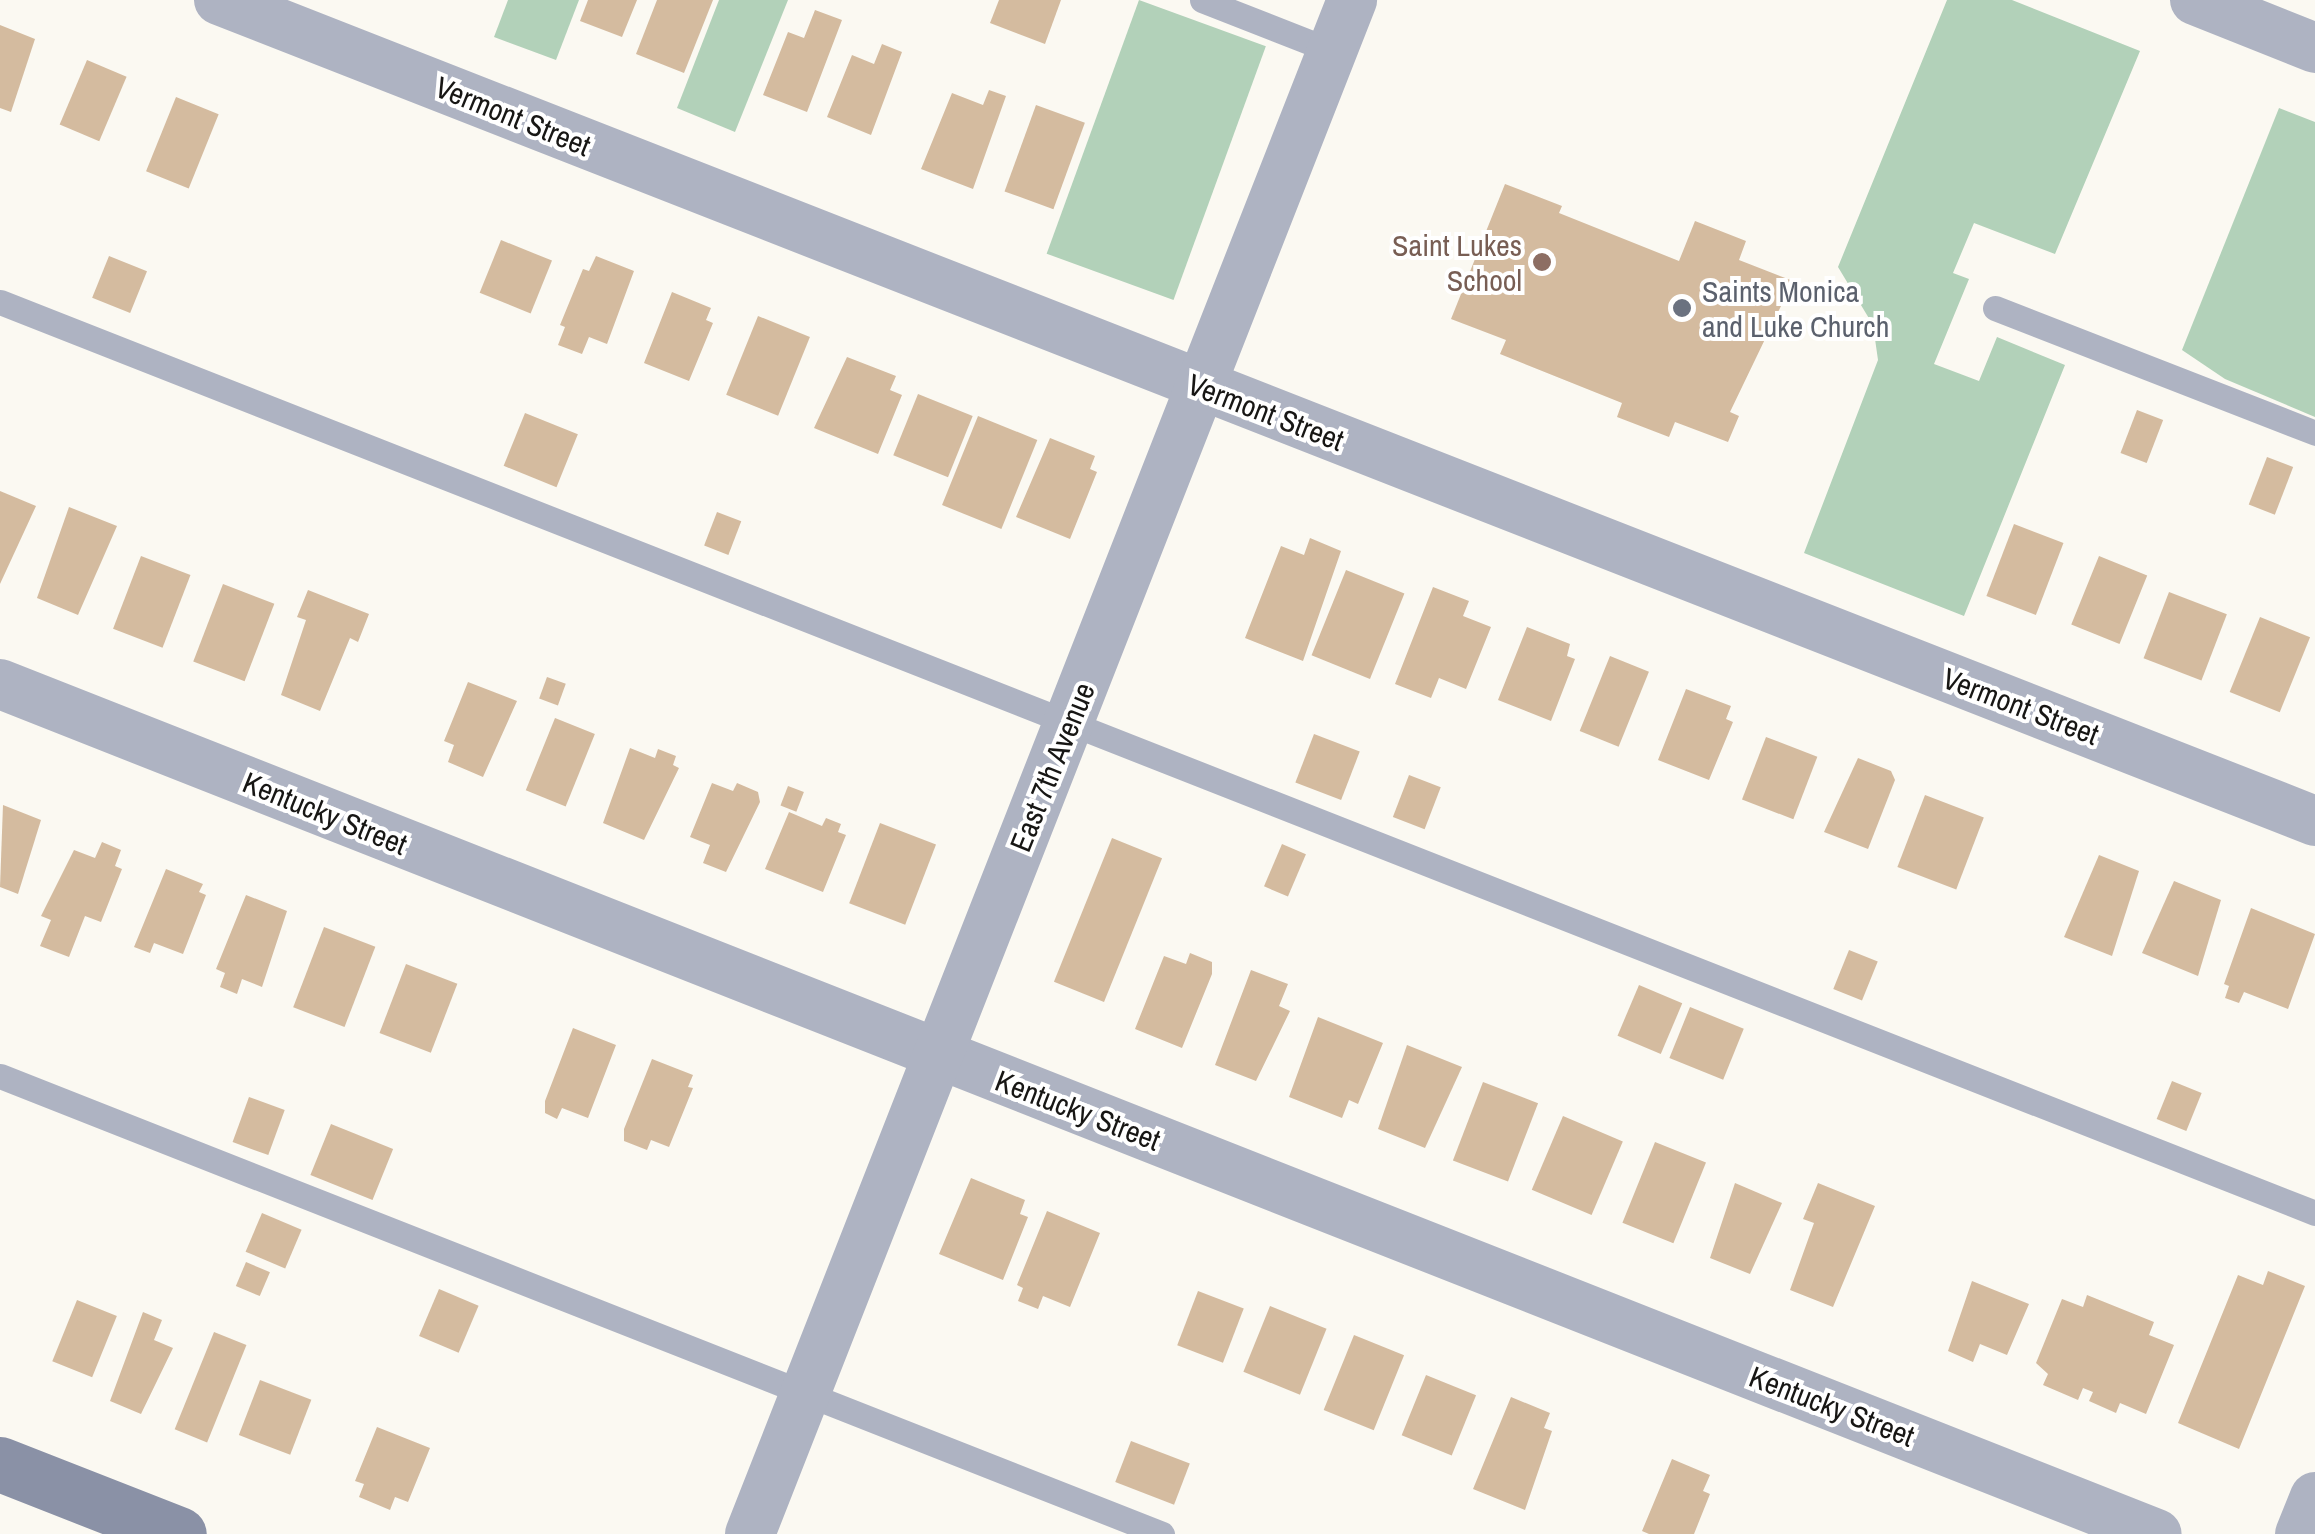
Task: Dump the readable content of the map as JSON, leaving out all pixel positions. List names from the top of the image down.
{
  "streets": {
    "street": ["Vermont Street", "East 7th Avenue", "Kentucky Street"]
  },
  "crossings": [
    ["Vermont Street", "East 7th Avenue"],
    ["East 7th Avenue", "Kentucky Street"]
  ],
  "places": ["Saint Lukes School", "Saints Monica and Luke Church"]
}
